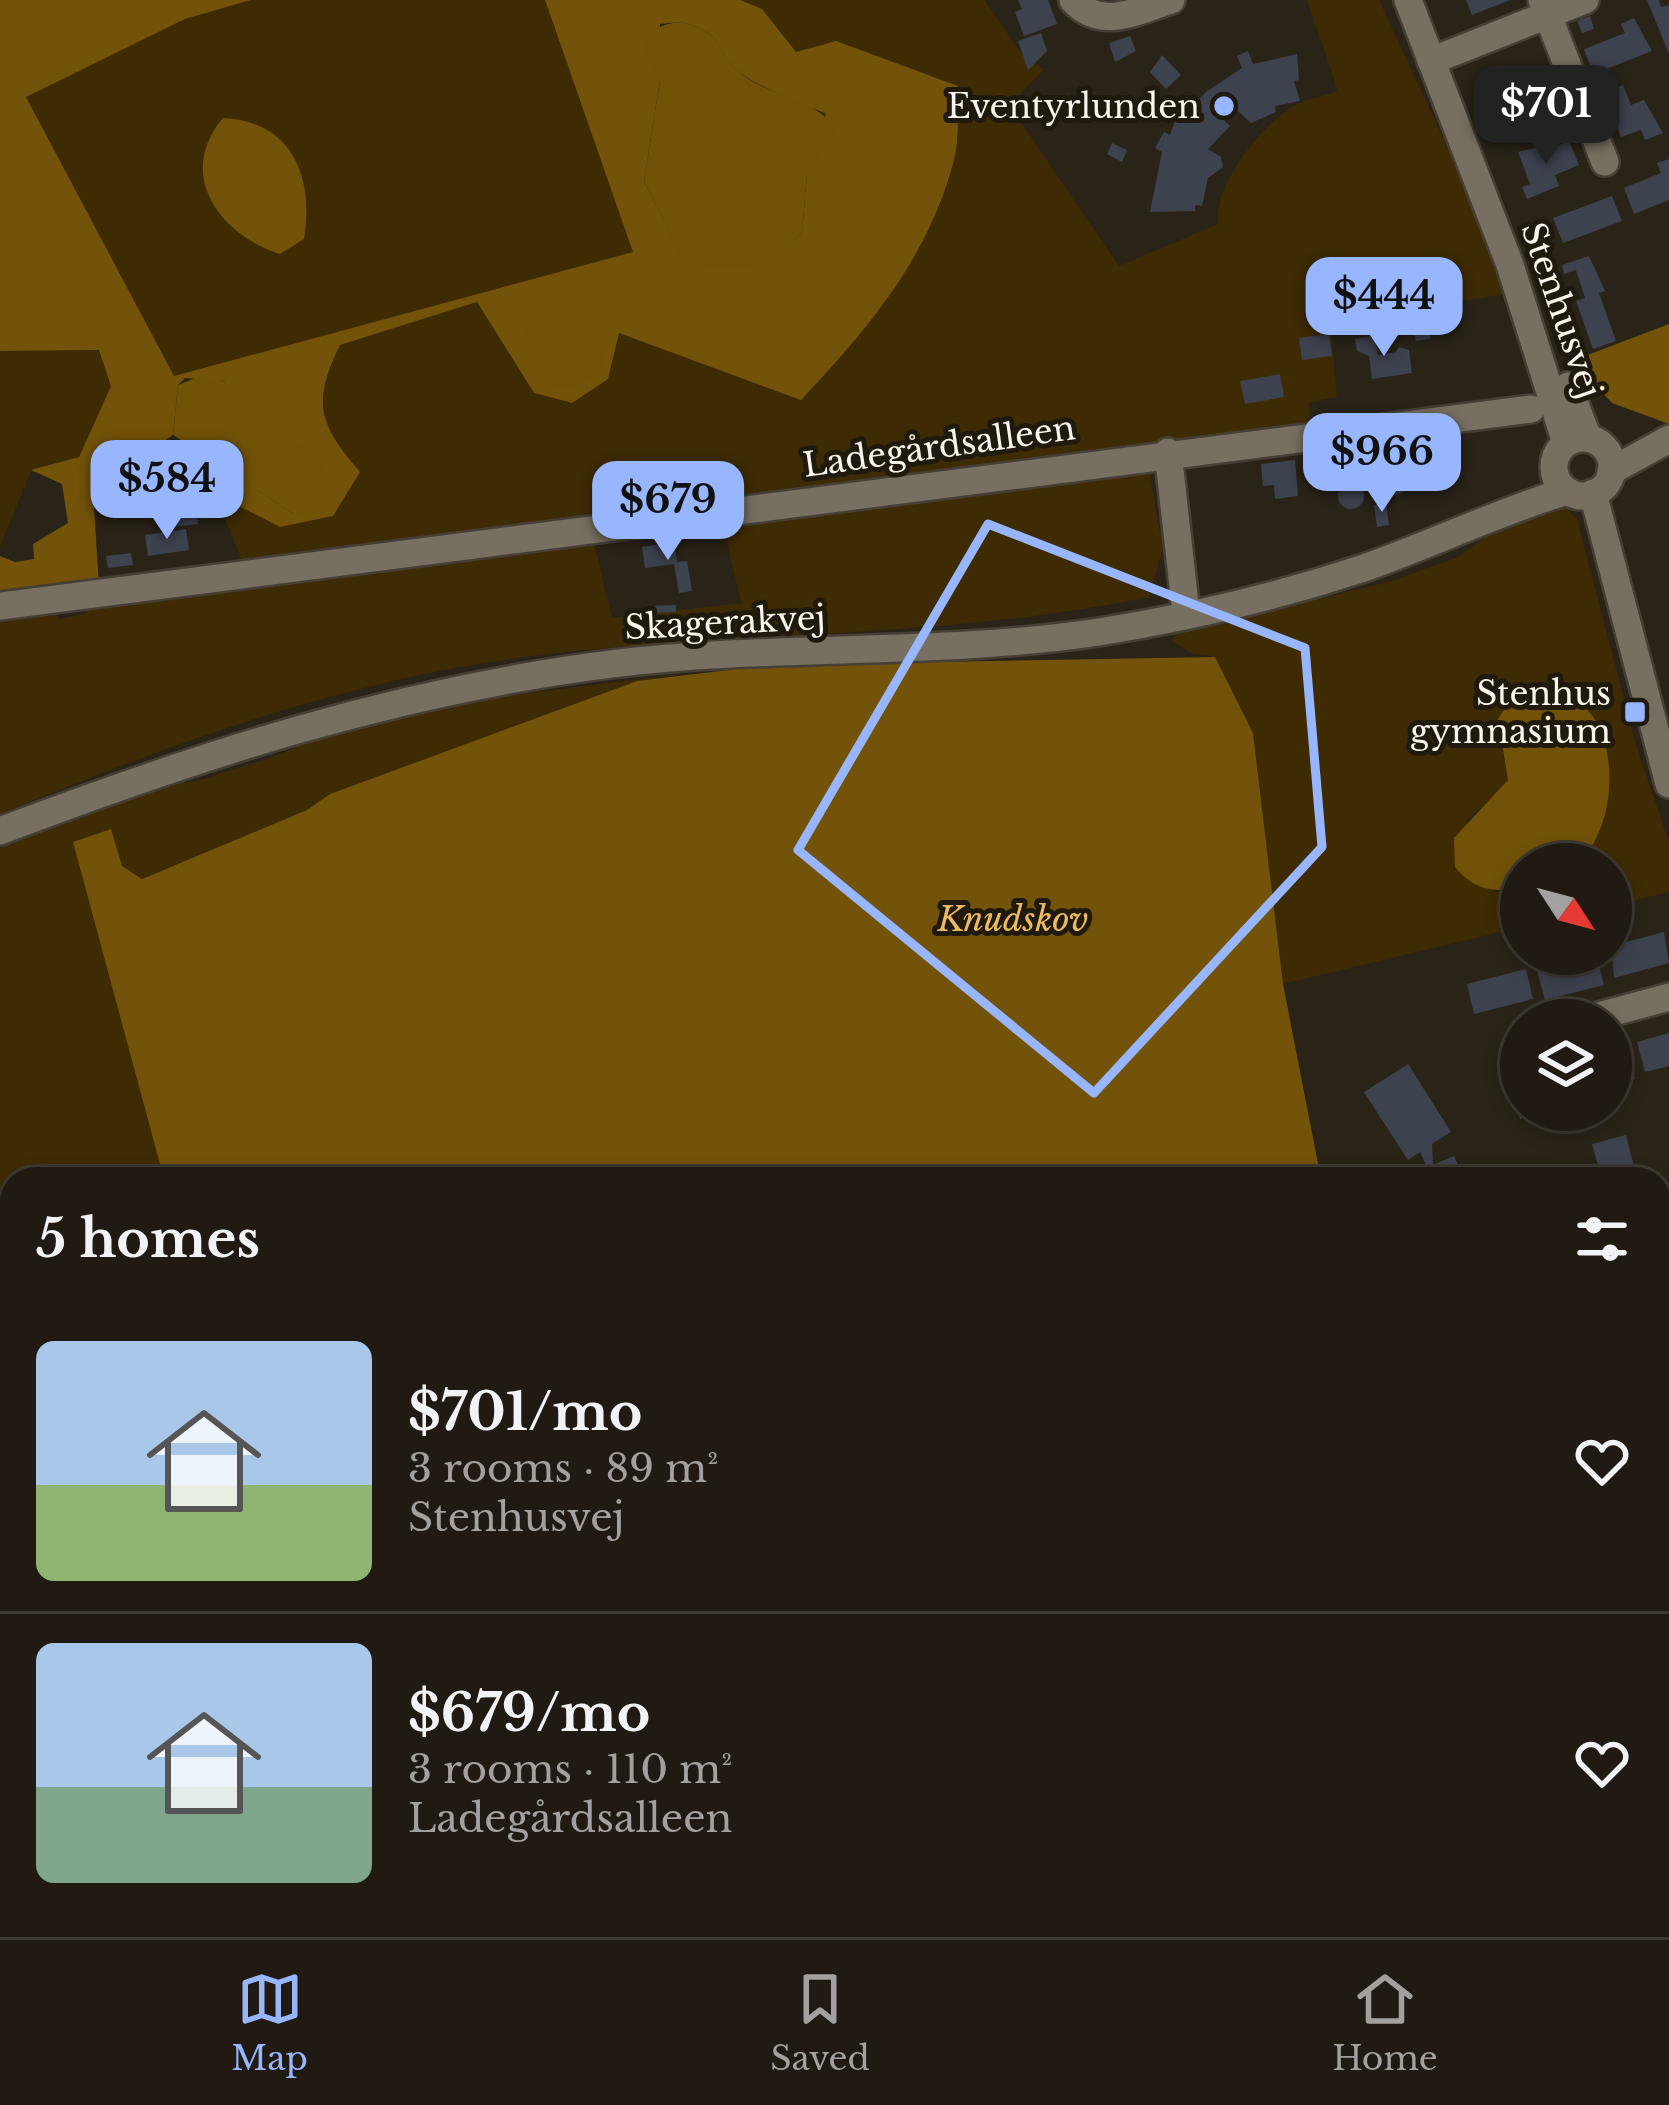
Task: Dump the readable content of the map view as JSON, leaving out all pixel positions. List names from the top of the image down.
{
  "streets": {
    "street": ["Stenhusvej", "Ladegårdsalleen", "Skagerakvej"]
  },
  "crossings": [
    ["Stenhusvej", "Skagerakvej"]
  ],
  "parks": ["Knudskov"],
  "places": {
    "other": ["Eventyrlunden"],
    "transit": ["Stenhus gymnasium"]
  },
  "north": "bottom right",
  "page": {
    "price": [
      "$701",
      "$444",
      "$966",
      "$584",
      "$679"
    ],
    "heading": "5 homes",
    "list": [
      {
        "name": "$701/mo",
        "note": "3 rooms · 89 m² · Stenhusvej"
      },
      {
        "name": "$679/mo",
        "note": "3 rooms · 110 m² · Ladegårdsalleen"
      }
    ],
    "tabs": ["Map", "Saved", "Home"]
  }
}
